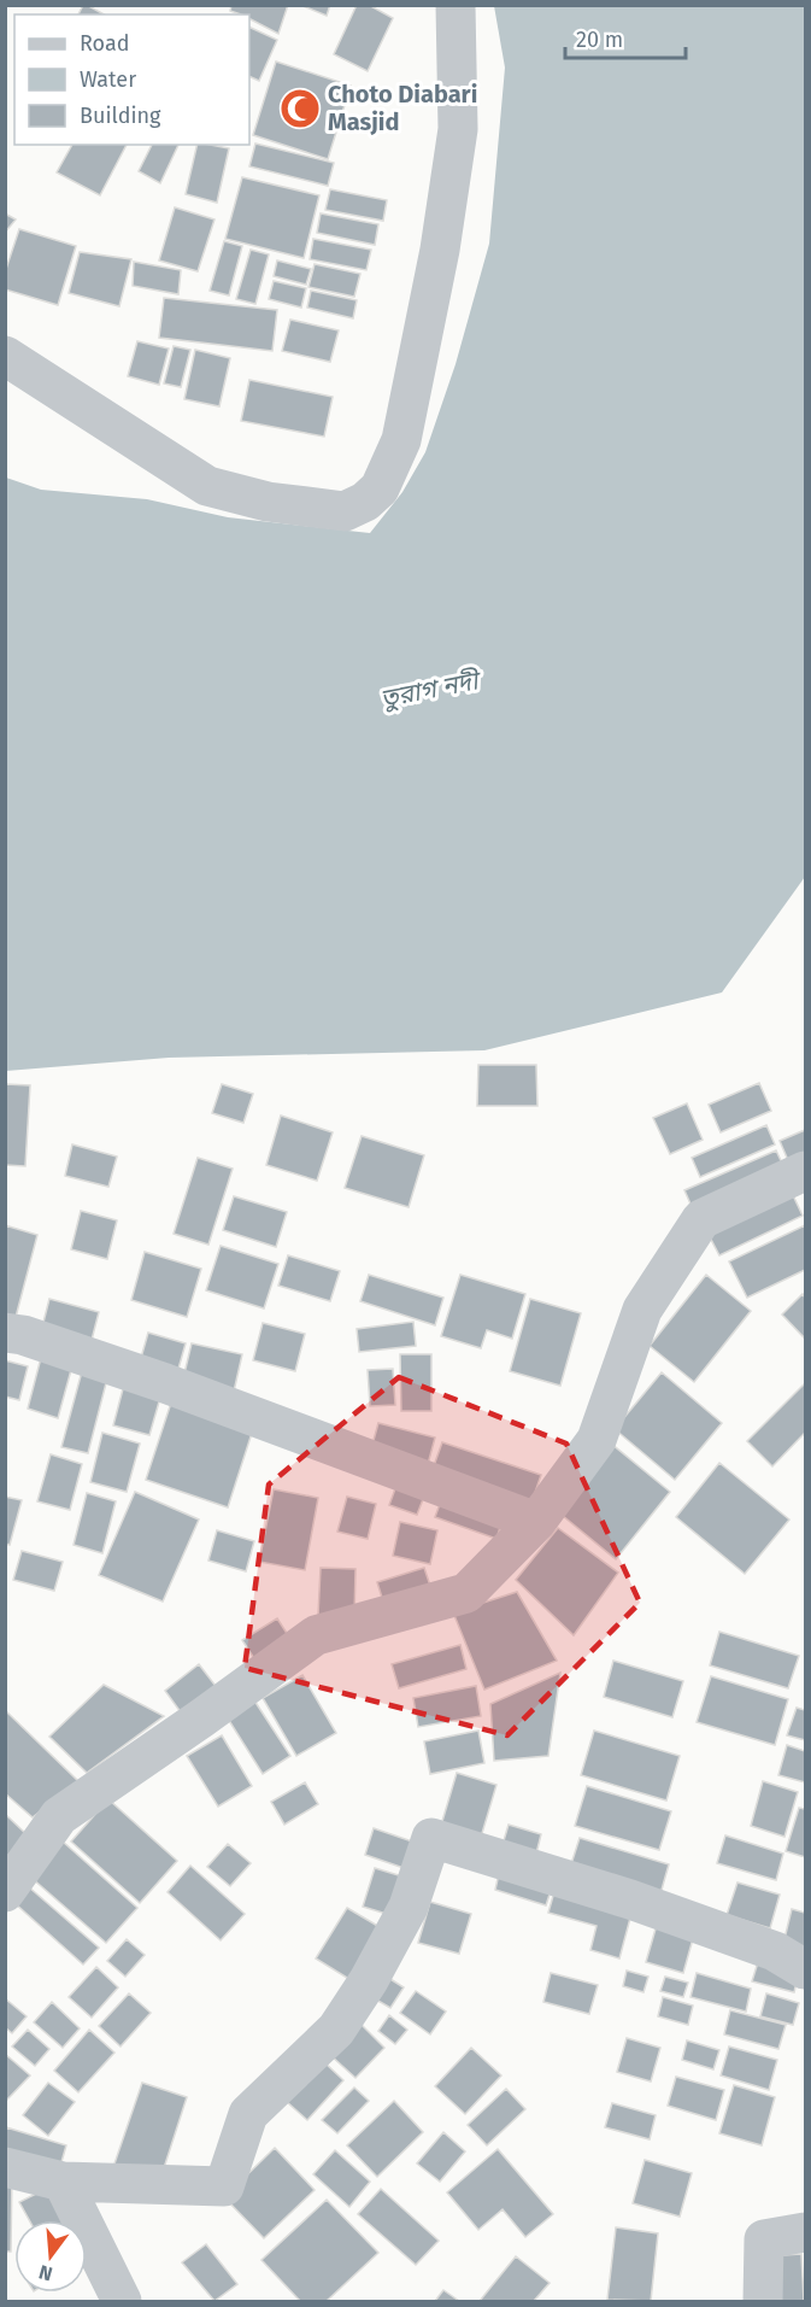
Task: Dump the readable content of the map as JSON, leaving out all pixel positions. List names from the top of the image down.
{
  "water": ["তুরাগ নদী"],
  "places": {
    "mosque": ["Choto Diabari Masjid"]
  },
  "legend": ["Road", "Water", "Building"],
  "scale_bar": "20 m",
  "north": "bottom"
}
